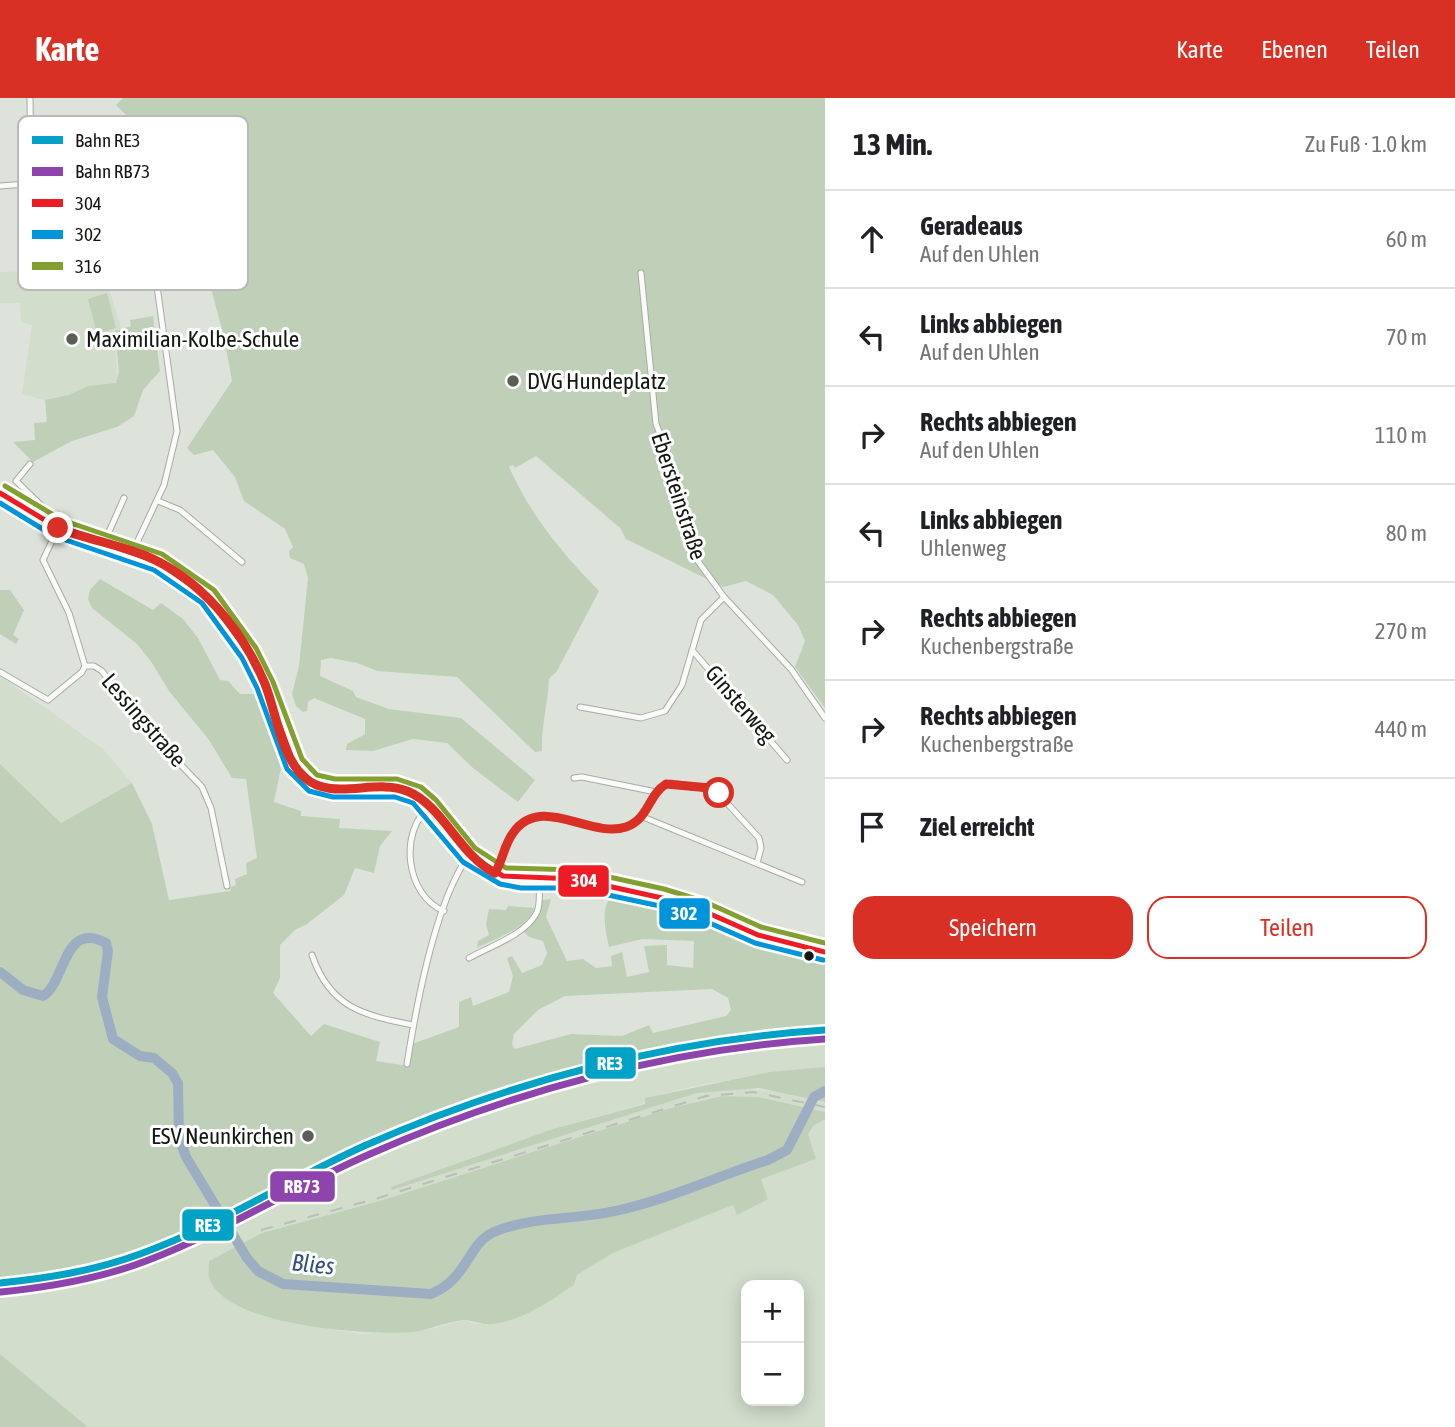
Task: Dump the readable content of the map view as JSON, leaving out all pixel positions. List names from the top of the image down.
{
  "streets": {
    "street": ["Ebersteinstraße", "Ginsterweg", "Lessingstraße"]
  },
  "water": ["Blies"],
  "places": ["Maximilian-Kolbe-Schule", "DVG Hundeplatz", "ESV Neunkirchen"],
  "lines": [
    "transit line 316",
    "transit line 304",
    "transit line 302",
    "rail line RE3",
    "rail line RB73"
  ],
  "legend": [
    "Bahn RE3",
    "Bahn RB73",
    "304",
    "302",
    "316"
  ],
  "page": {
    "header": "Karte",
    "nav": ["Karte", "Ebenen", "Teilen"],
    "heading": ["13 Min.", "Zu Fuß · 1.0 km"],
    "list": [
      ["Geradeaus", "Auf den Uhlen", "60 m"],
      ["Links abbiegen", "Auf den Uhlen", "70 m"],
      ["Rechts abbiegen", "Auf den Uhlen", "110 m"],
      ["Links abbiegen", "Uhlenweg", "80 m"],
      ["Rechts abbiegen", "Kuchenbergstraße", "270 m"],
      ["Rechts abbiegen", "Kuchenbergstraße", "440 m"],
      "Ziel erreicht"
    ],
    "buttons": ["Speichern", "Teilen"],
    "map_buttons": ["+", "−"]
  }
}
